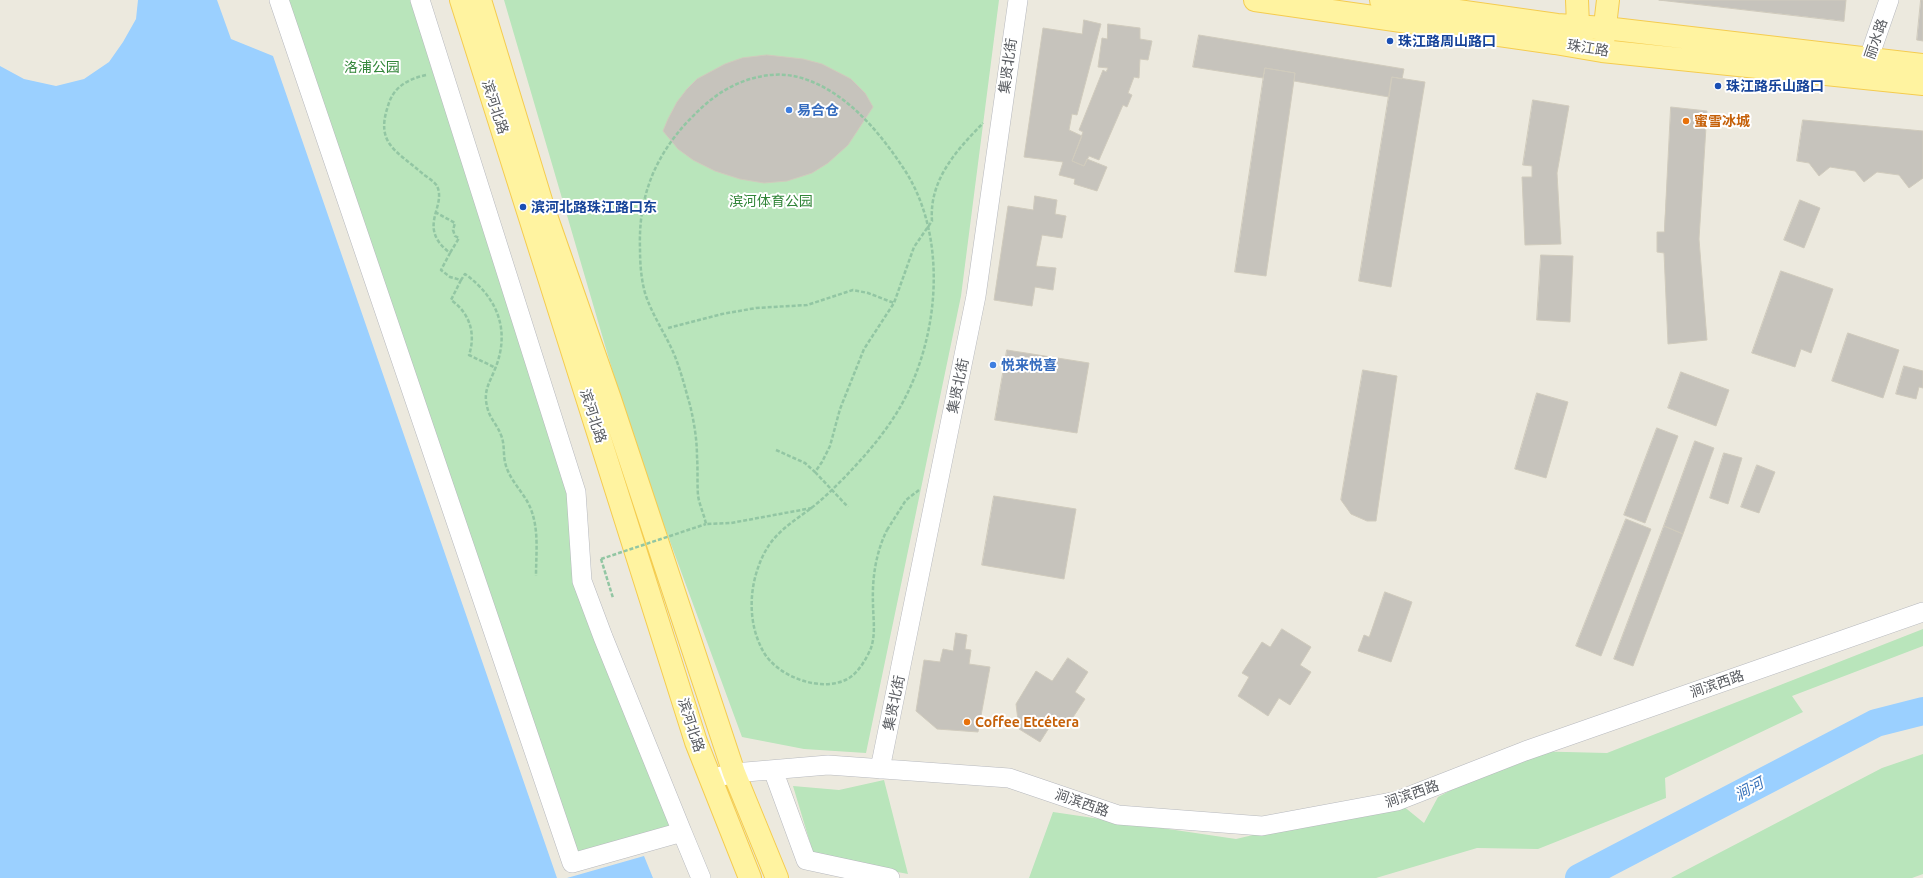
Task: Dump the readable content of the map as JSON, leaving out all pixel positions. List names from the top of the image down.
{
  "streets": {
    "main road": ["珠江路", "滨河北路"],
    "street": ["丽水路", "集贤北街", "涧滨西路"]
  },
  "crossings": [
    ["丽水路", "珠江路"],
    ["集贤北街", "涧滨西路"],
    ["滨河北路", "涧滨西路"]
  ],
  "water": ["涧河"],
  "parks": ["洛浦公园", "滨河体育公园"],
  "places": [
    "珠江路周山路口",
    "珠江路乐山路口",
    "易合仓",
    "蜜雪冰城",
    "滨河北路珠江路口东",
    "悦来悦喜",
    "Coffee Etcétera"
  ]
}
